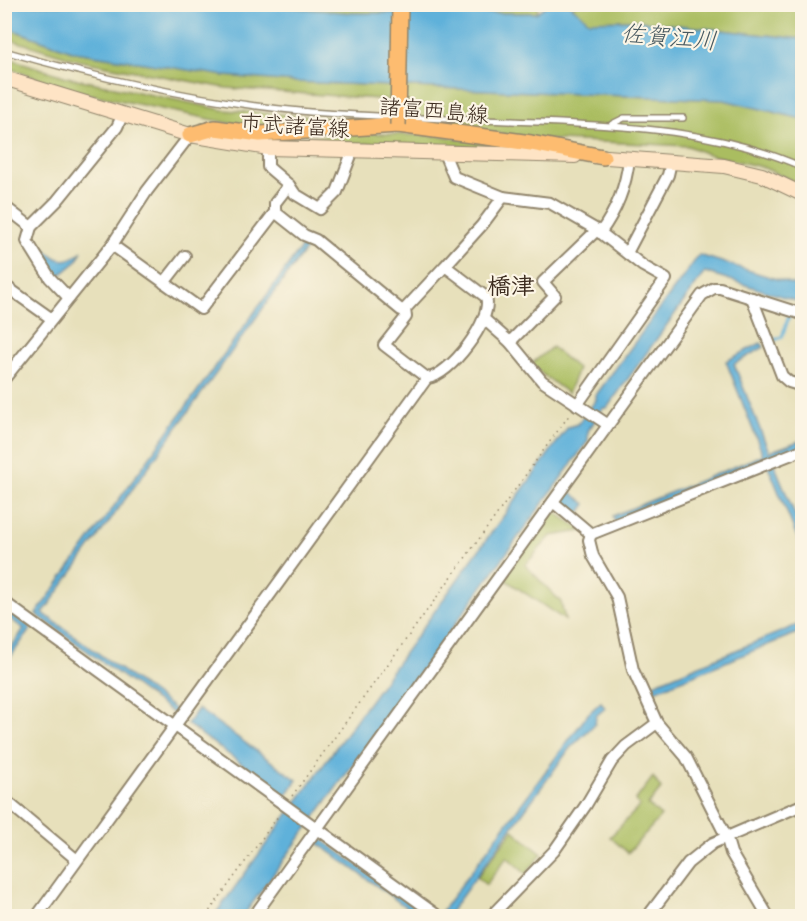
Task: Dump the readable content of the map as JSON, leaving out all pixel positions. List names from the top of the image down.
{
  "streets": {
    "main road": ["諸富西島線", "市武諸富線"]
  },
  "crossings": [
    ["諸富西島線", "市武諸富線"]
  ],
  "districts": ["橋津"],
  "water": ["佐賀江川"]
}
